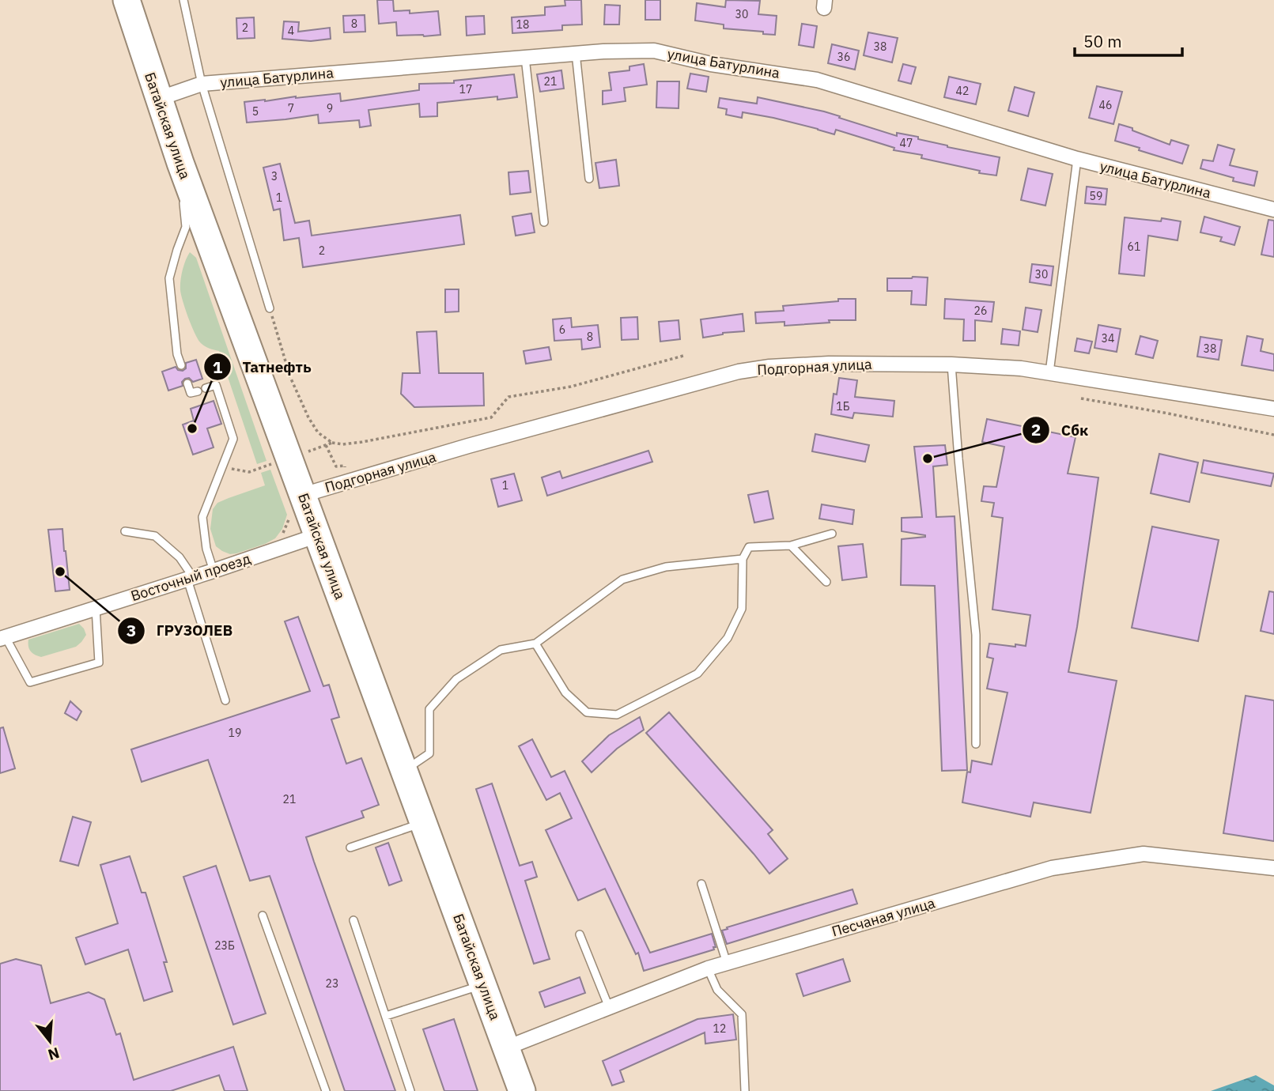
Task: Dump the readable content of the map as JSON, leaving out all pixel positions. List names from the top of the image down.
{
  "streets": {
    "highway": ["Батайская улица"],
    "street": [
      "улица Батурлина",
      "Подгорная улица",
      "Восточный проезд",
      "Песчаная улица"
    ]
  },
  "crossings": [
    ["улица Батурлина", "Батайская улица"],
    ["Батайская улица", "Подгорная улица"],
    ["Батайская улица", "Восточный проезд"],
    ["Батайская улица", "Песчаная улица"]
  ],
  "places": ["Татнефть", "Сбк", "ГРУЗОЛЕВ"],
  "house_numbers": [
    "30",
    "8",
    "18",
    "2",
    "4",
    "38",
    "36",
    "21",
    "17",
    "42",
    "46",
    "7",
    "9",
    "5",
    "47",
    "3",
    "59",
    "1",
    "61",
    "2",
    "30",
    "26",
    "6",
    "8",
    "34",
    "38",
    "1Б",
    "1",
    "19",
    "21",
    "23Б",
    "23",
    "12"
  ],
  "scale_bar": "50 m",
  "north": "bottom"
}
